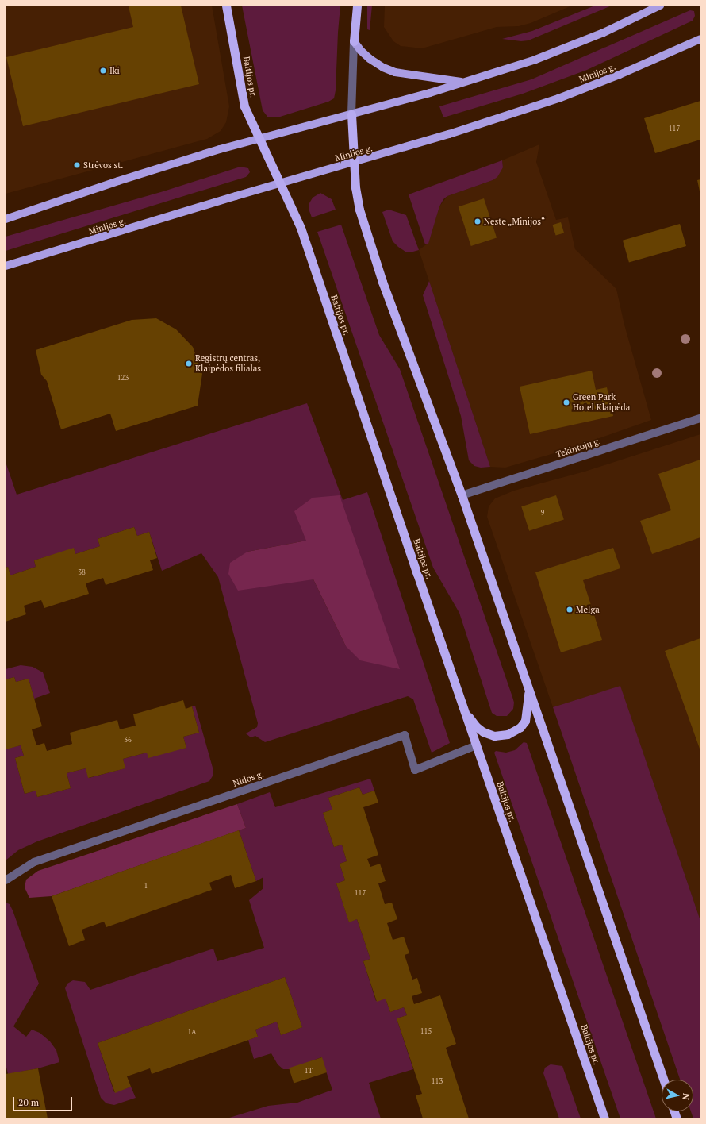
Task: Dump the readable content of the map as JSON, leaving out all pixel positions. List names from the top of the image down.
{
  "streets": {
    "highway": ["Baltijos pr."],
    "main road": ["Minijos g."],
    "street": ["Tekintojų g.", "Nidos g."]
  },
  "crossings": [
    ["Minijos g.", "Baltijos pr."],
    ["Baltijos pr.", "Nidos g."]
  ],
  "places": [
    "Iki",
    "Strėvos st.",
    "Neste „Minijos“",
    "Registrų centras, Klaipėdos filialas",
    "Green Park Hotel Klaipėda",
    "Melga"
  ],
  "house_numbers": [
    "117",
    "123",
    "9",
    "38",
    "36",
    "1",
    "117",
    "115",
    "1A",
    "1T",
    "113"
  ],
  "scale_bar": "20 m",
  "north": "right"
}
